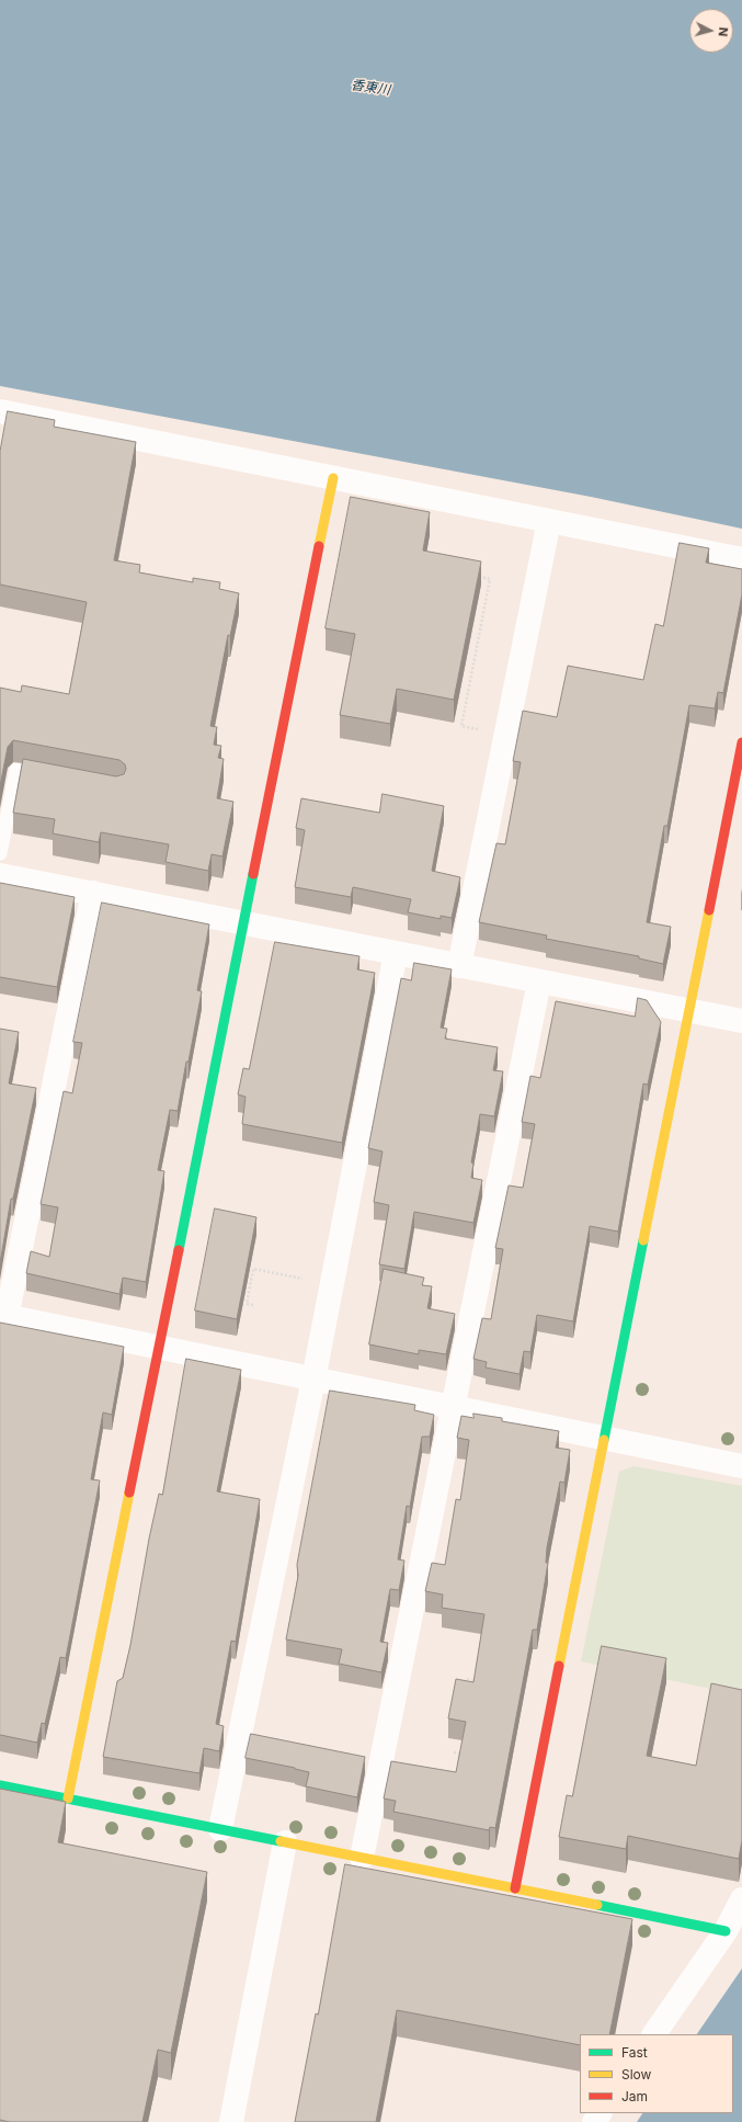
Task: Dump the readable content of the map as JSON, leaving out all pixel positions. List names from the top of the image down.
{
  "water": ["香東川"],
  "legend": ["Fast", "Slow", "Jam"],
  "north": "right"
}
